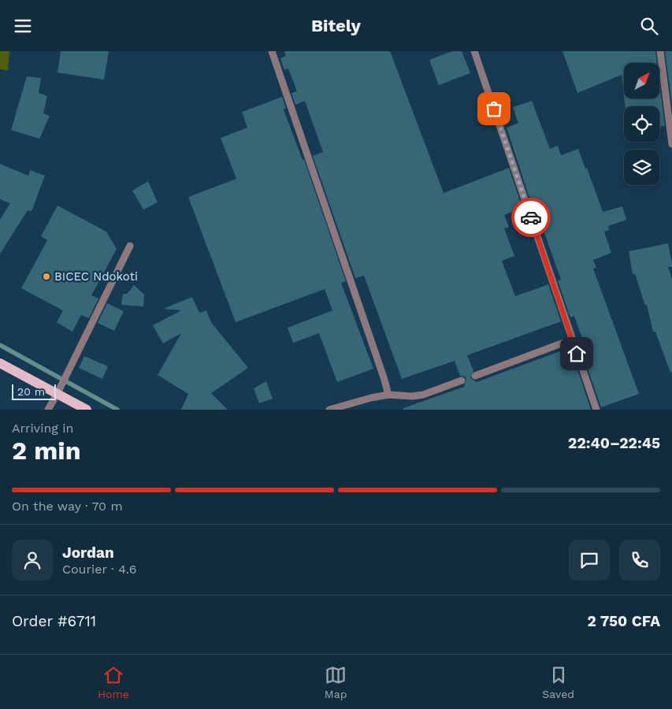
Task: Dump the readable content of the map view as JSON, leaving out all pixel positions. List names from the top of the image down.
{
  "places": ["BICEC Ndokoti"],
  "scale_bar": "20 m",
  "north": "top right",
  "page": {
    "header": "Bitely",
    "scale": "20 m",
    "heading": ["2 min", "Arriving in", "22:40–22:45"],
    "panel": [
      "Jordan",
      "Courier · 4.6",
      "Order #6711",
      "2 750 CFA"
    ],
    "bar": "On the way · 70 m",
    "tabs": ["Home", "Map", "Saved"]
  }
}
